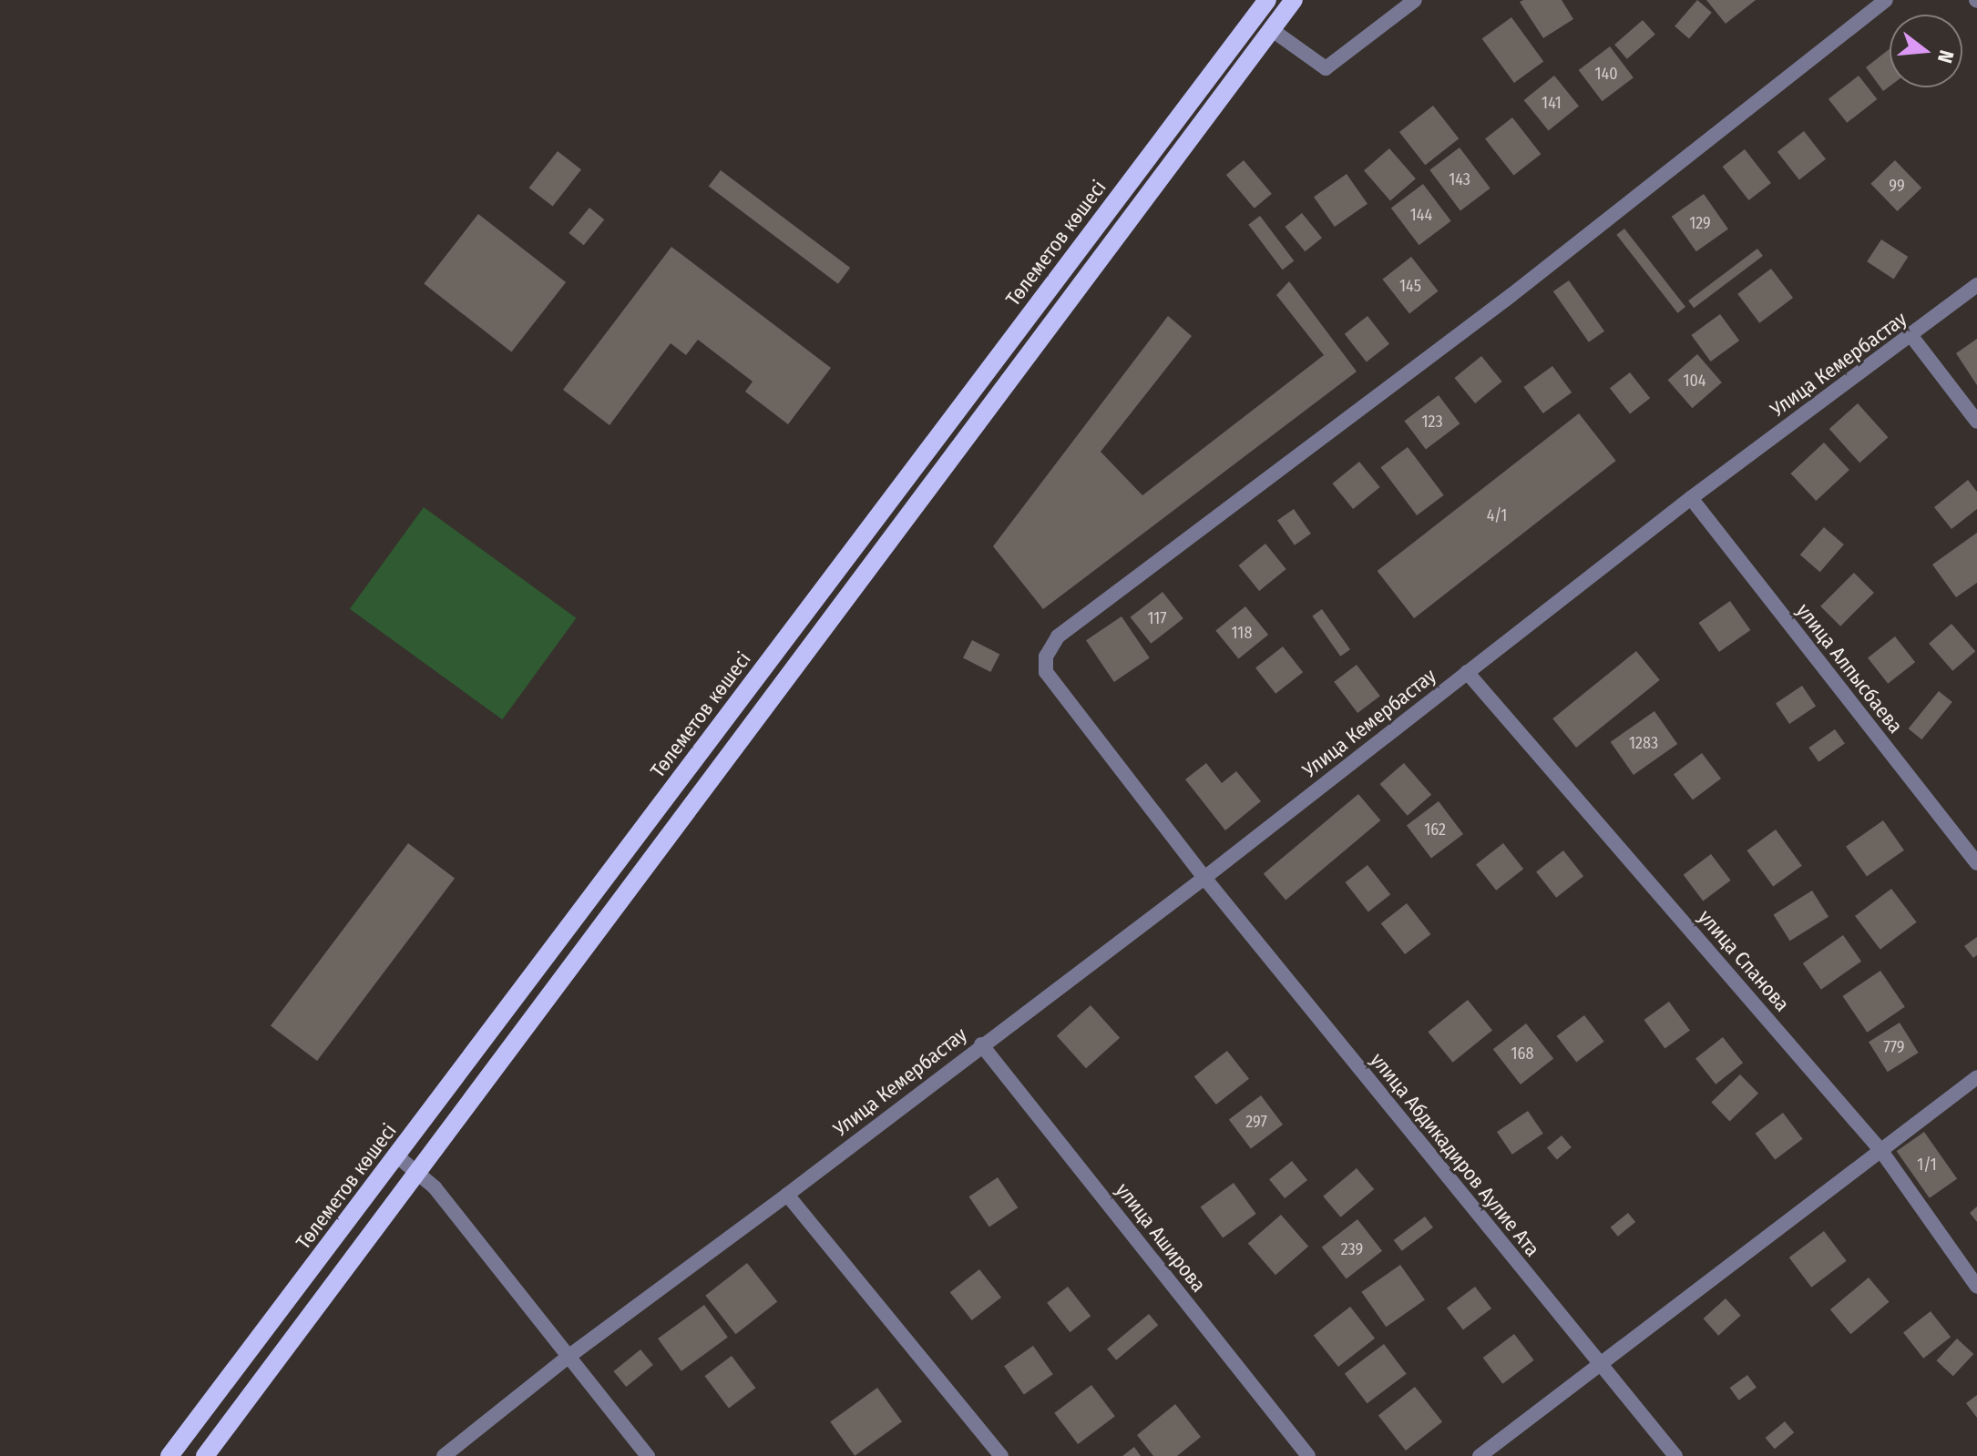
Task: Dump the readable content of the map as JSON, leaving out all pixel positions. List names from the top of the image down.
{
  "streets": {
    "main road": ["Төлеметов көшесі"],
    "street": [
      "Улица Кемербастау",
      "улица Алпысбаева",
      "улица Спанова",
      "улица Абдикадиров Аулие Ата",
      "улица Аширова"
    ]
  },
  "crossings": [
    ["Улица Кемербастау", "улица Алпысбаева"],
    ["Улица Кемербастау", "улица Спанова"],
    ["Улица Кемербастау", "улица Абдикадиров Аулие Ата"],
    ["Улица Кемербастау", "улица Аширова"]
  ],
  "house_numbers": [
    "140",
    "141",
    "143",
    "99",
    "144",
    "129",
    "145",
    "104",
    "123",
    "4/1",
    "117",
    "118",
    "1283",
    "162",
    "779",
    "168",
    "297",
    "1/1",
    "239"
  ],
  "north": "right"
}
